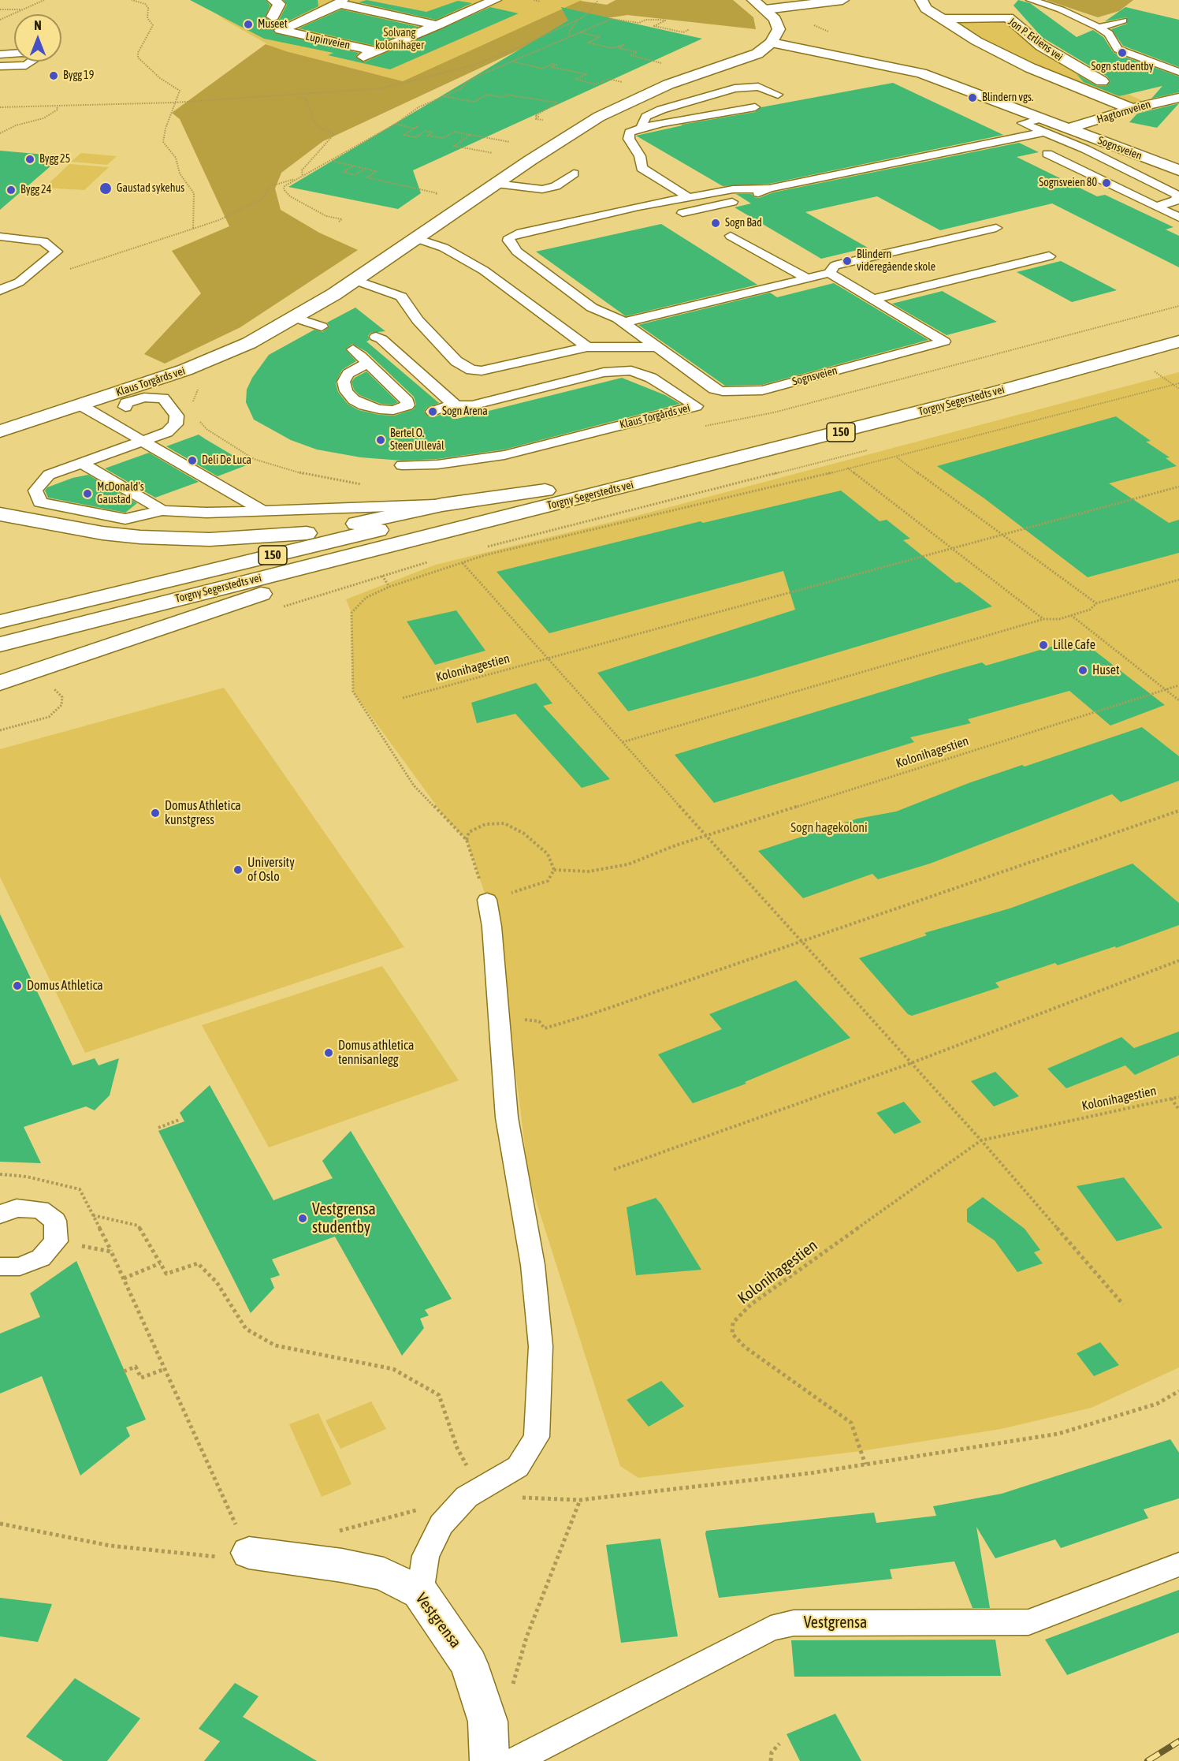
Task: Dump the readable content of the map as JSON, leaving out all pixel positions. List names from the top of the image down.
{
  "streets": {
    "main road": [
      "Jon P. Erliens vei",
      "Lupinveien",
      "Hagtornveien",
      "Sognsveien",
      "Klaus Torgårds vei",
      "Torgny Segerstedts vei",
      "150",
      "Vestgrensa"
    ],
    "path": ["Kolonihagestien"]
  },
  "crossings": [
    ["Jon P. Erliens vei", "Hagtornveien"],
    ["Hagtornveien", "Sognsveien"],
    ["Sognsveien", "Klaus Torgårds vei"]
  ],
  "parks": ["Solvang kolonihager", "Sogn hagekoloni"],
  "places": [
    "Museet",
    "Sogn studentby",
    "Bygg 19",
    "Blindern vgs.",
    "Bygg 25",
    "Sognsveien 80",
    "Gaustad sykehus",
    "Bygg 24",
    "Sogn Bad",
    "Blindern videregående skole",
    "Sogn Arena",
    "Bertel O. Steen Ullevål",
    "Deli De Luca",
    "McDonald's Gaustad",
    "Lille Cafe",
    "Huset",
    "Domus Athletica kunstgress",
    "University of Oslo",
    "Domus Athletica",
    "Domus athletica tennisanlegg",
    "Vestgrensa studentby"
  ],
  "north": "top"
}
